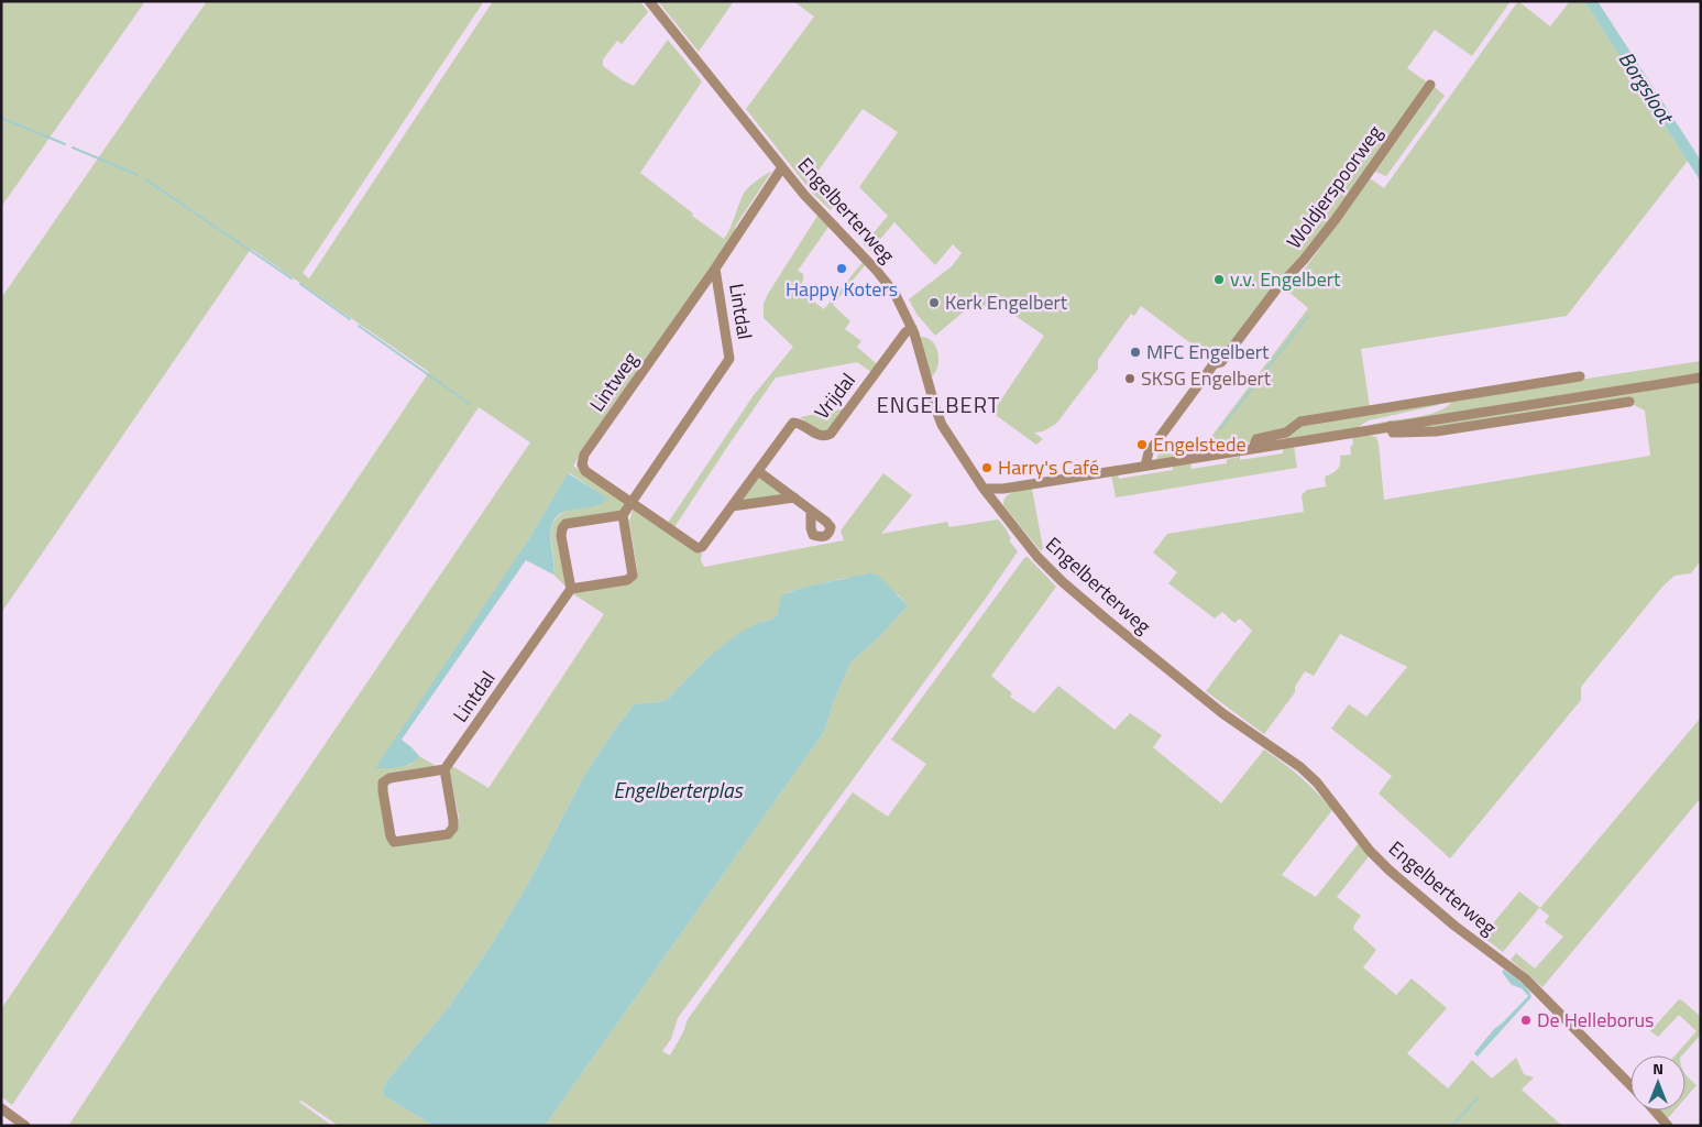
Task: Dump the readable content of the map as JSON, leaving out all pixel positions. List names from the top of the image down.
{
  "streets": {
    "street": [
      "Woldjerspoorweg",
      "Engelberterweg",
      "Lintdal",
      "Lintweg",
      "Vrijdal"
    ]
  },
  "crossings": [
    ["Engelberterweg", "Lintdal"],
    ["Engelberterweg", "Vrijdal"],
    ["Lintdal", "Lintweg"],
    ["Lintdal", "Vrijdal"],
    ["Lintweg", "Vrijdal"]
  ],
  "districts": ["ENGELBERT"],
  "water": ["Borgsloot", "Engelberterplas"],
  "places": [
    "Happy Koters",
    "v.v. Engelbert",
    "Kerk Engelbert",
    "MFC Engelbert",
    "SKSG Engelbert",
    "Engelstede",
    "Harry's Café",
    "De Helleborus"
  ],
  "north": "top"
}
